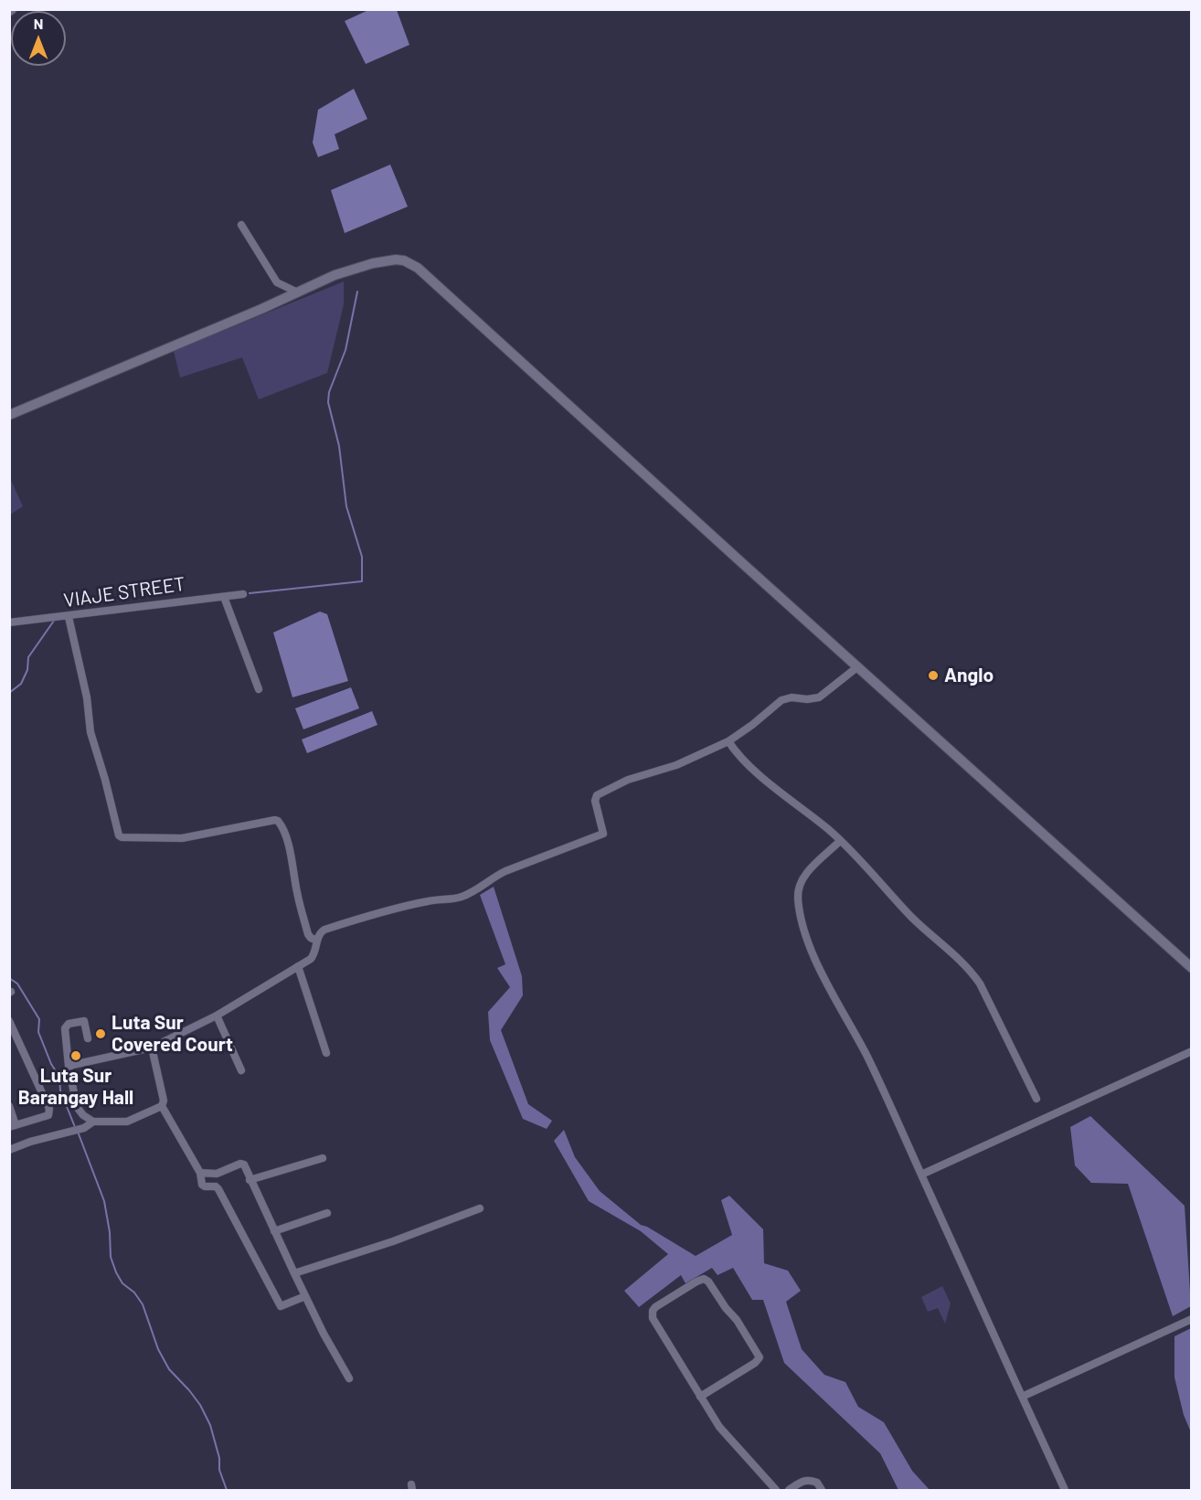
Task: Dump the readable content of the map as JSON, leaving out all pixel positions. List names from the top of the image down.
{
  "streets": {
    "street": ["VIAJE STREET"]
  },
  "places": ["Anglo", "Luta Sur Covered Court", "Luta Sur Barangay Hall"],
  "north": "top"
}
